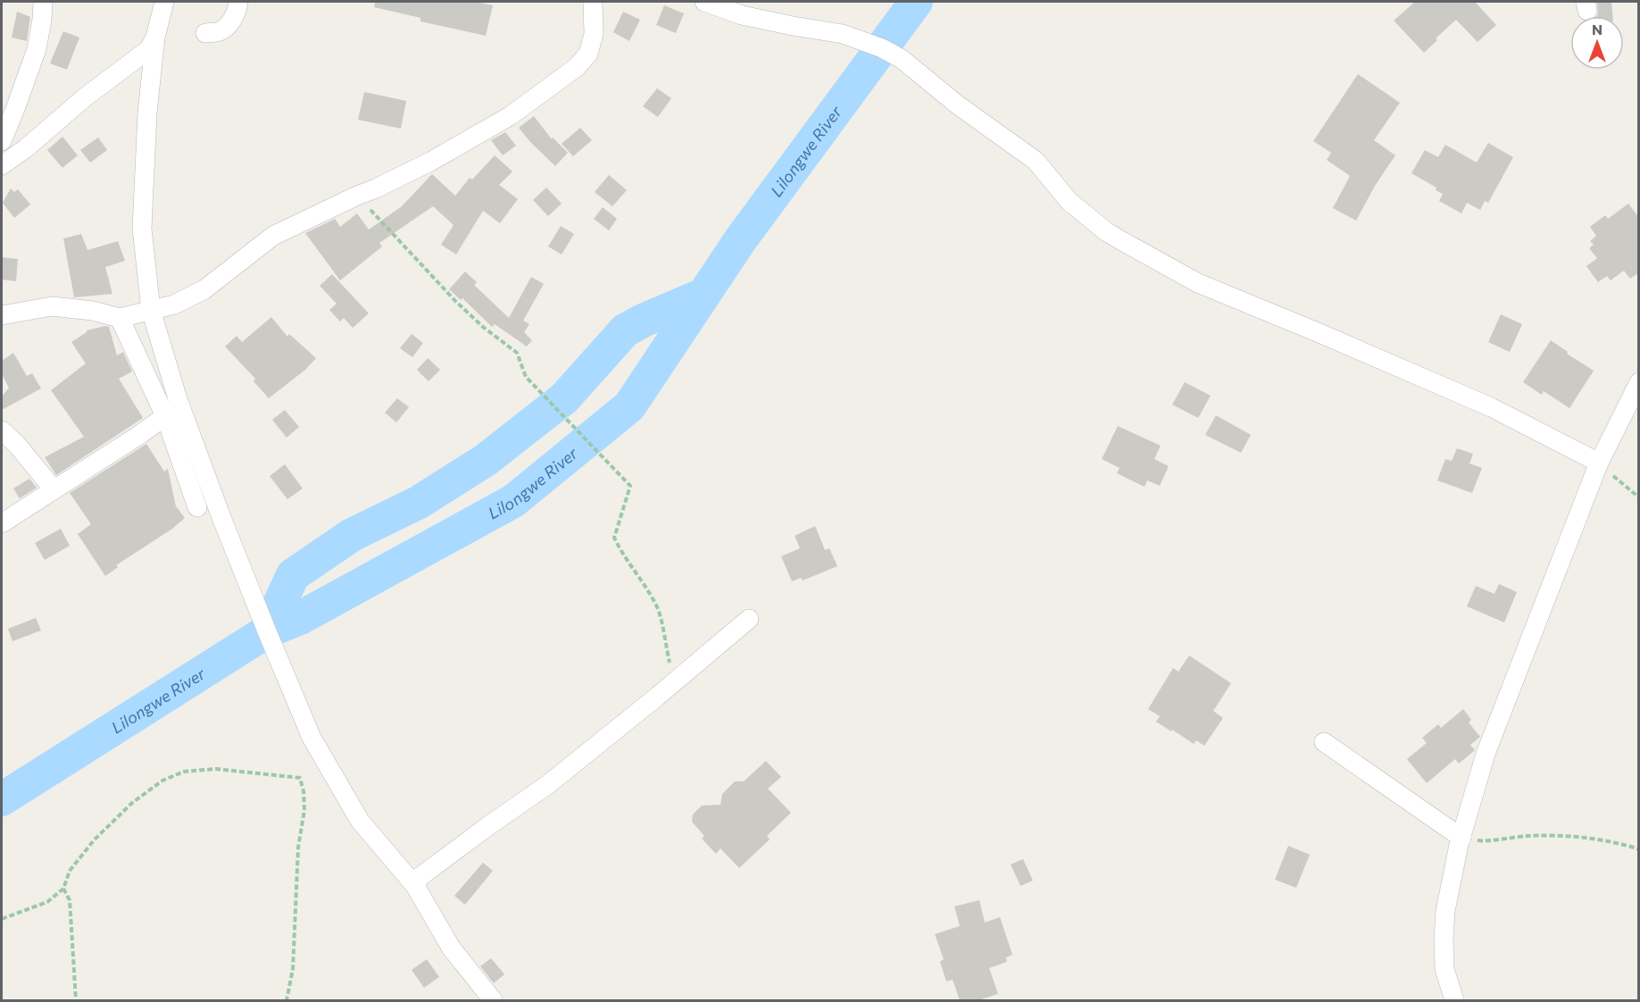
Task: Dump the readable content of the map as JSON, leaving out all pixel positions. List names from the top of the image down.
{
  "water": ["Lilongwe River"],
  "north": "top"
}
